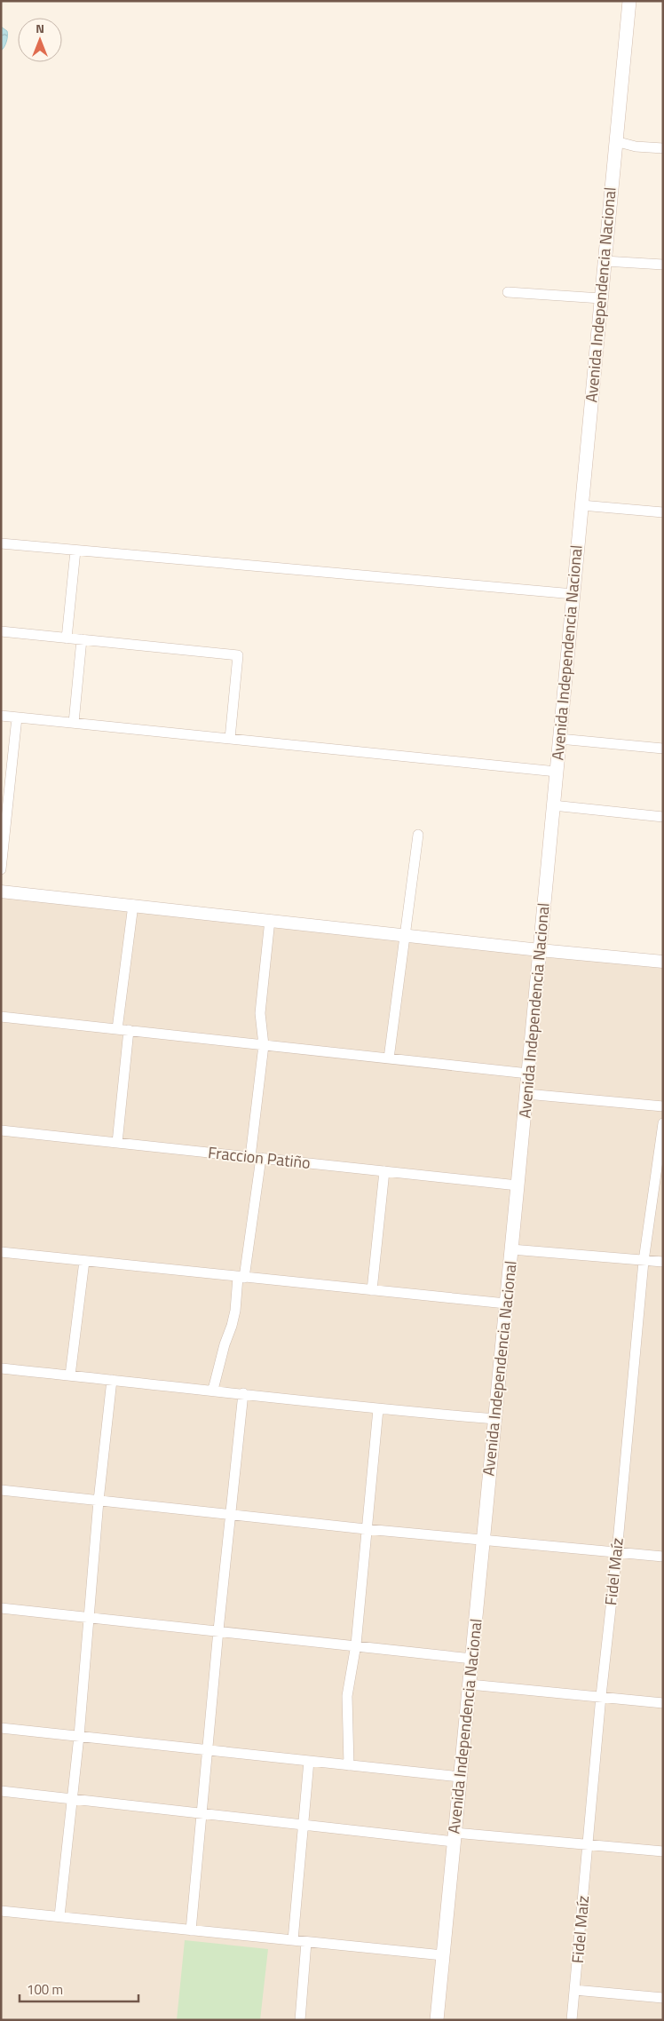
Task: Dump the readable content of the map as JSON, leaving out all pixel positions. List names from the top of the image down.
{
  "streets": {
    "main road": ["Avenida Independencia Nacional"],
    "street": ["Fraccion Patiño", "Fidel Maíz"]
  },
  "crossings": [
    ["Avenida Independencia Nacional", "Fraccion Patiño"]
  ],
  "scale_bar": "100 m",
  "north": "top"
}
